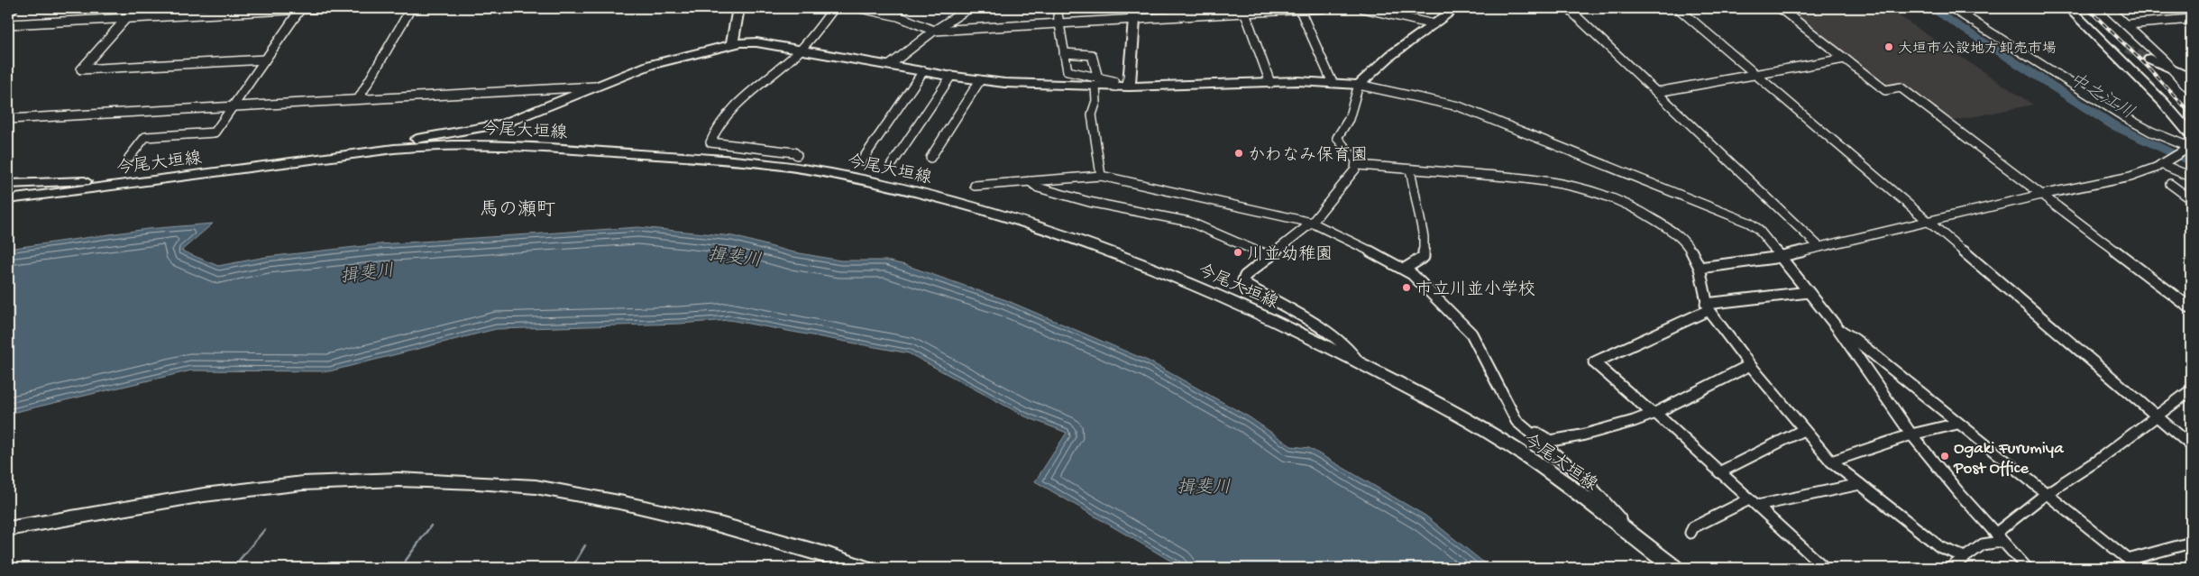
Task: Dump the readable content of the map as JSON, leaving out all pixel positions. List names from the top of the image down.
{
  "streets": {
    "street": ["今尾大垣線"]
  },
  "districts": ["馬の瀬町"],
  "water": ["中之江川", "揖斐川"],
  "places": [
    "大垣市公設地方卸売市場",
    "かわなみ保育園",
    "川並幼稚園",
    "市立川並小学校",
    "Ogaki Furumiya Post Office"
  ]
}
